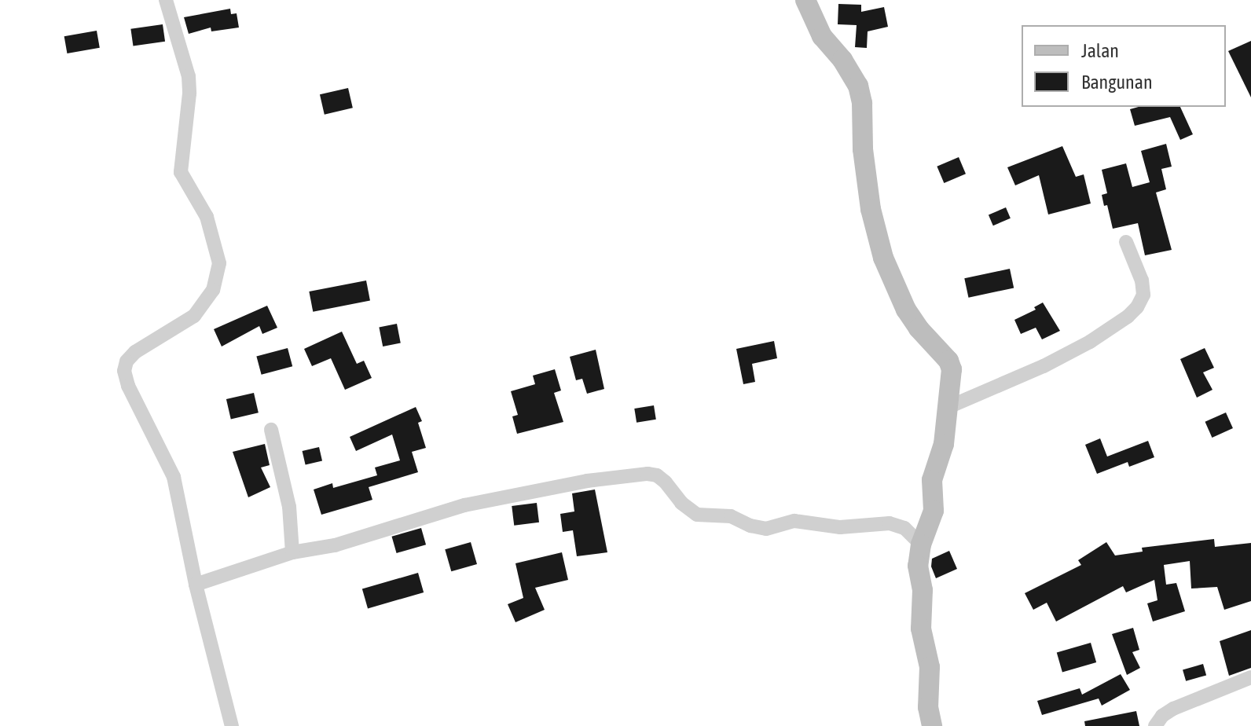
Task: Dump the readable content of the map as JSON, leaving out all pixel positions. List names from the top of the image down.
{
  "legend": ["Jalan", "Bangunan"]
}
